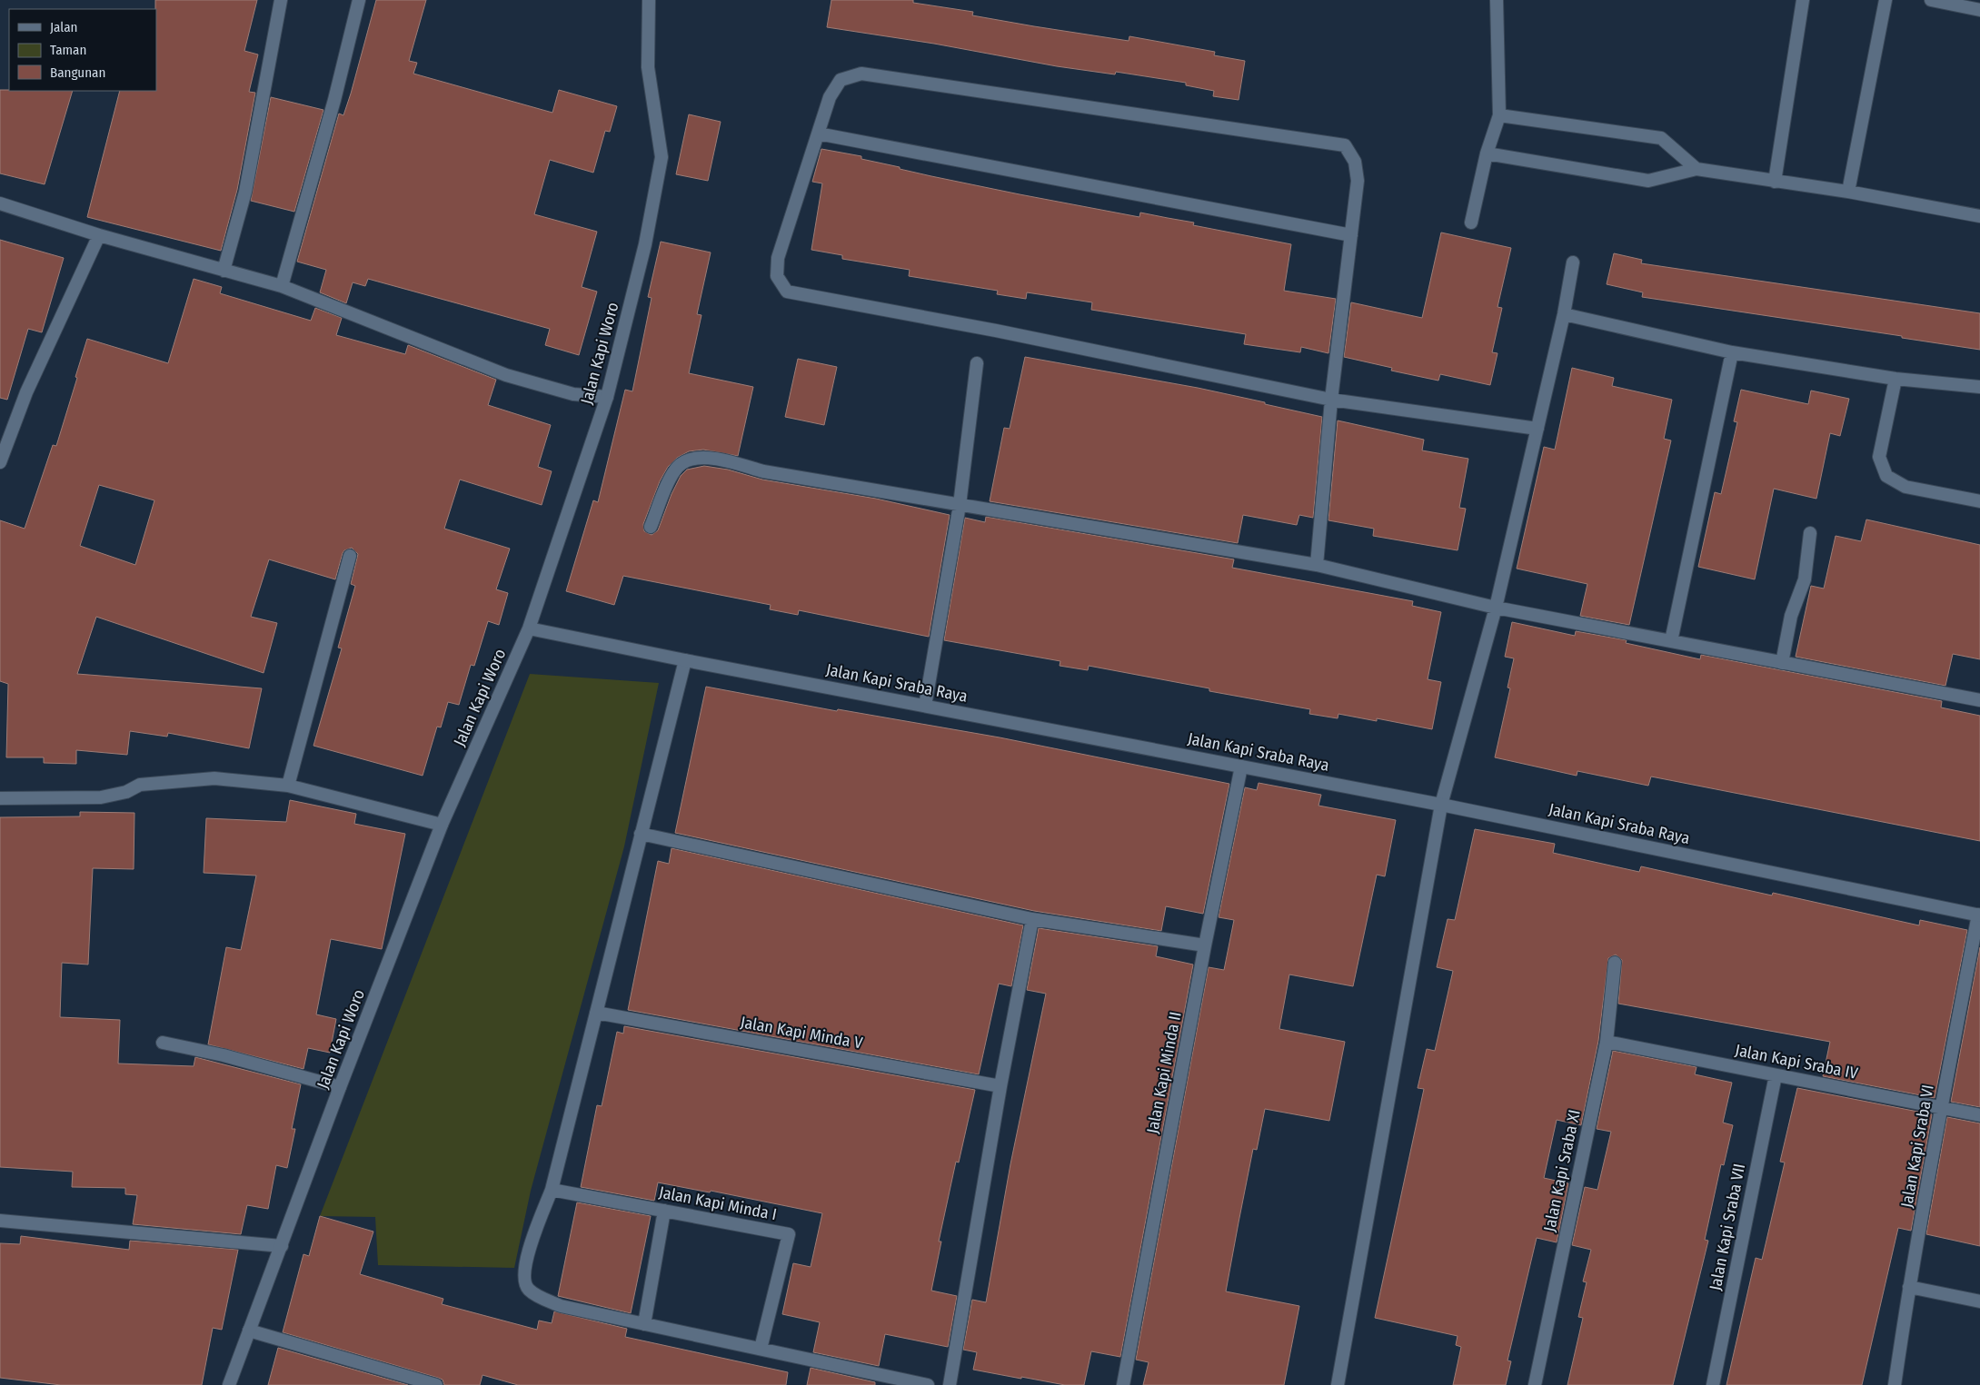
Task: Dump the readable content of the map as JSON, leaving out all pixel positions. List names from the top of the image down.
{
  "streets": {
    "street": [
      "Jalan Kapi Woro",
      "Jalan Kapi Sraba Raya",
      "Jalan Kapi Minda V",
      "Jalan Kapi Sraba IV",
      "Jalan Kapi Minda II",
      "Jalan Kapi Sraba VI",
      "Jalan Kapi Sraba XI",
      "Jalan Kapi Minda I",
      "Jalan Kapi Sraba VII"
    ]
  },
  "crossings": [
    ["Jalan Kapi Woro", "Jalan Kapi Sraba Raya"],
    ["Jalan Kapi Sraba Raya", "Jalan Kapi Minda II"],
    ["Jalan Kapi Sraba Raya", "Jalan Kapi Sraba VI"],
    ["Jalan Kapi Sraba IV", "Jalan Kapi Sraba VI"],
    ["Jalan Kapi Sraba IV", "Jalan Kapi Sraba XI"],
    ["Jalan Kapi Sraba IV", "Jalan Kapi Sraba VII"]
  ],
  "legend": ["Jalan", "Taman", "Bangunan"]
}
